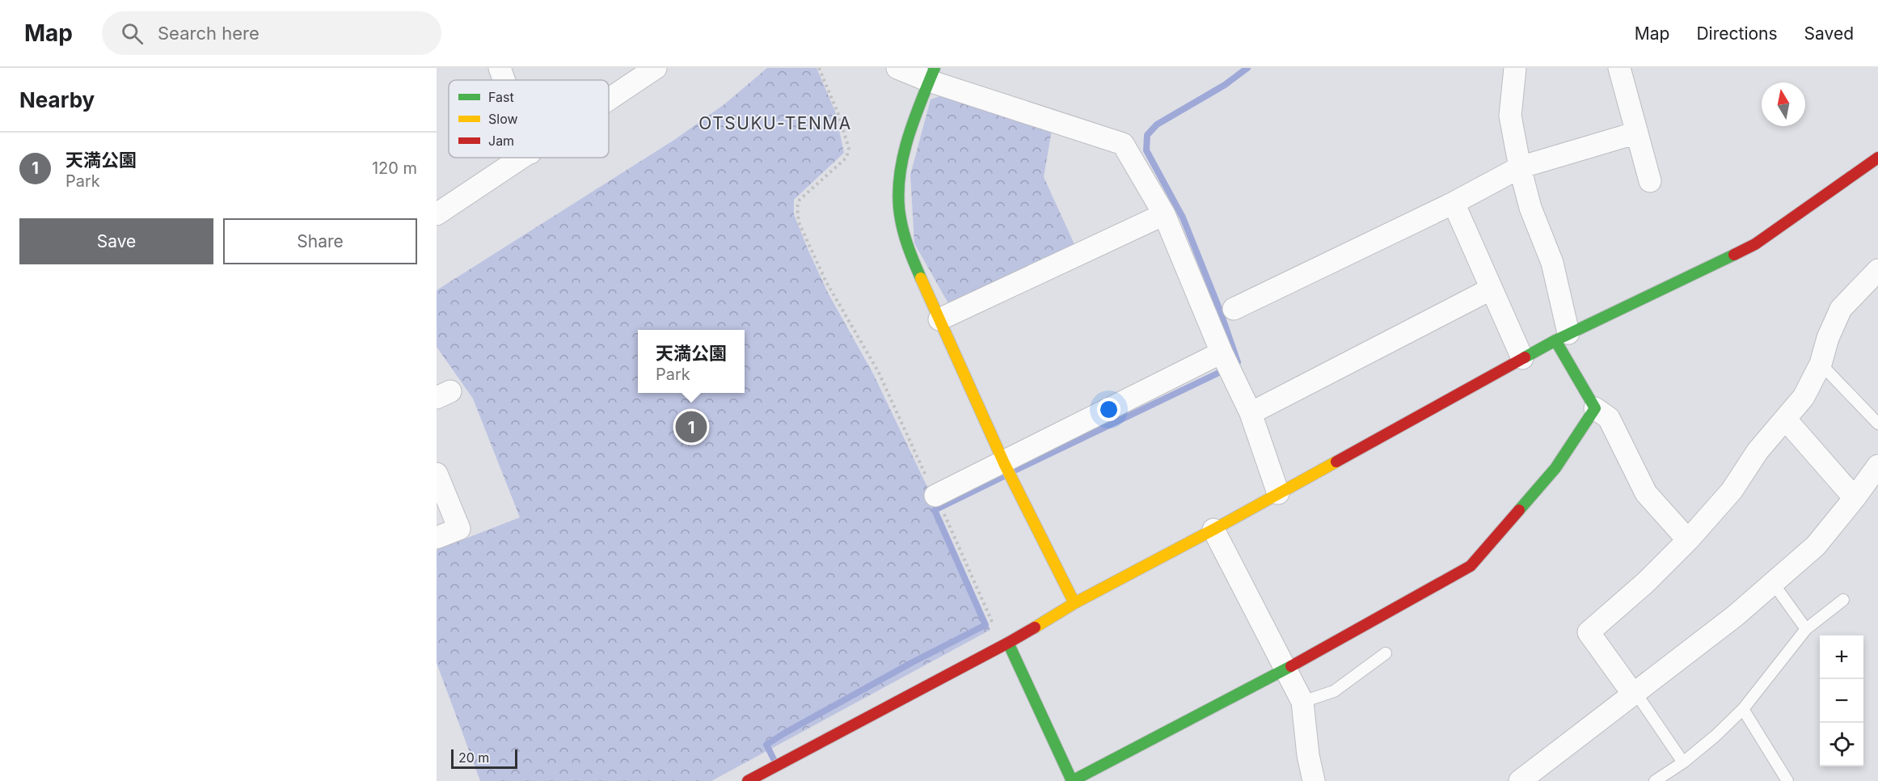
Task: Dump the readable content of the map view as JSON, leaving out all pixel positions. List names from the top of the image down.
{
  "districts": ["OTSUKU-TENMA"],
  "legend": ["Fast", "Slow", "Jam"],
  "scale_bar": "20 m",
  "north": "top",
  "page": {
    "header": "Map",
    "search": "Search here",
    "nav": ["Map", "Directions", "Saved"],
    "heading": "Nearby",
    "list": [
      {
        "mark": "1",
        "name": "天満公園",
        "note": "Park",
        "value": "120 m"
      }
    ],
    "buttons": ["Save", "Share"],
    "popup": ["天満公園", "Park"],
    "pins": "1",
    "map_buttons": ["+", "−"],
    "scale": "20 m"
  }
}
